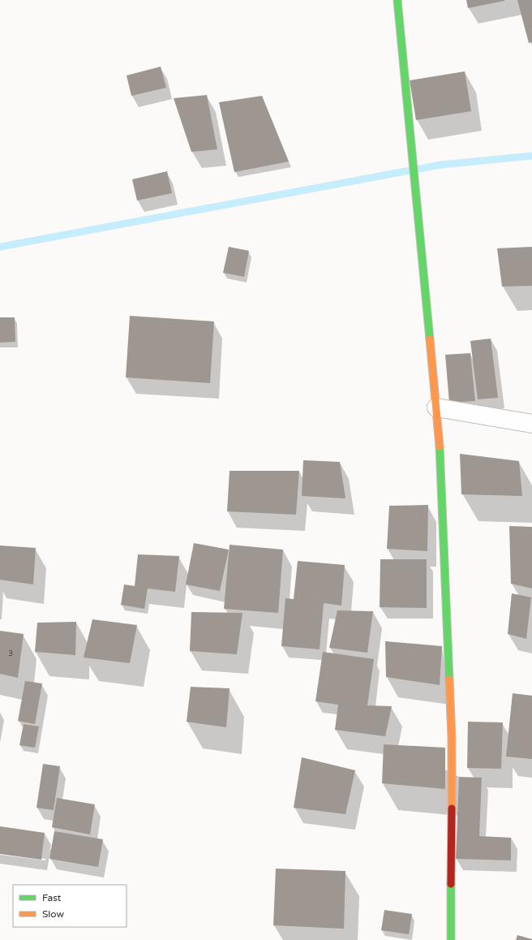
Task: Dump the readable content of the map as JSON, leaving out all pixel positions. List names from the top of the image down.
{
  "house_numbers": ["3"],
  "legend": ["Fast", "Slow"]
}
